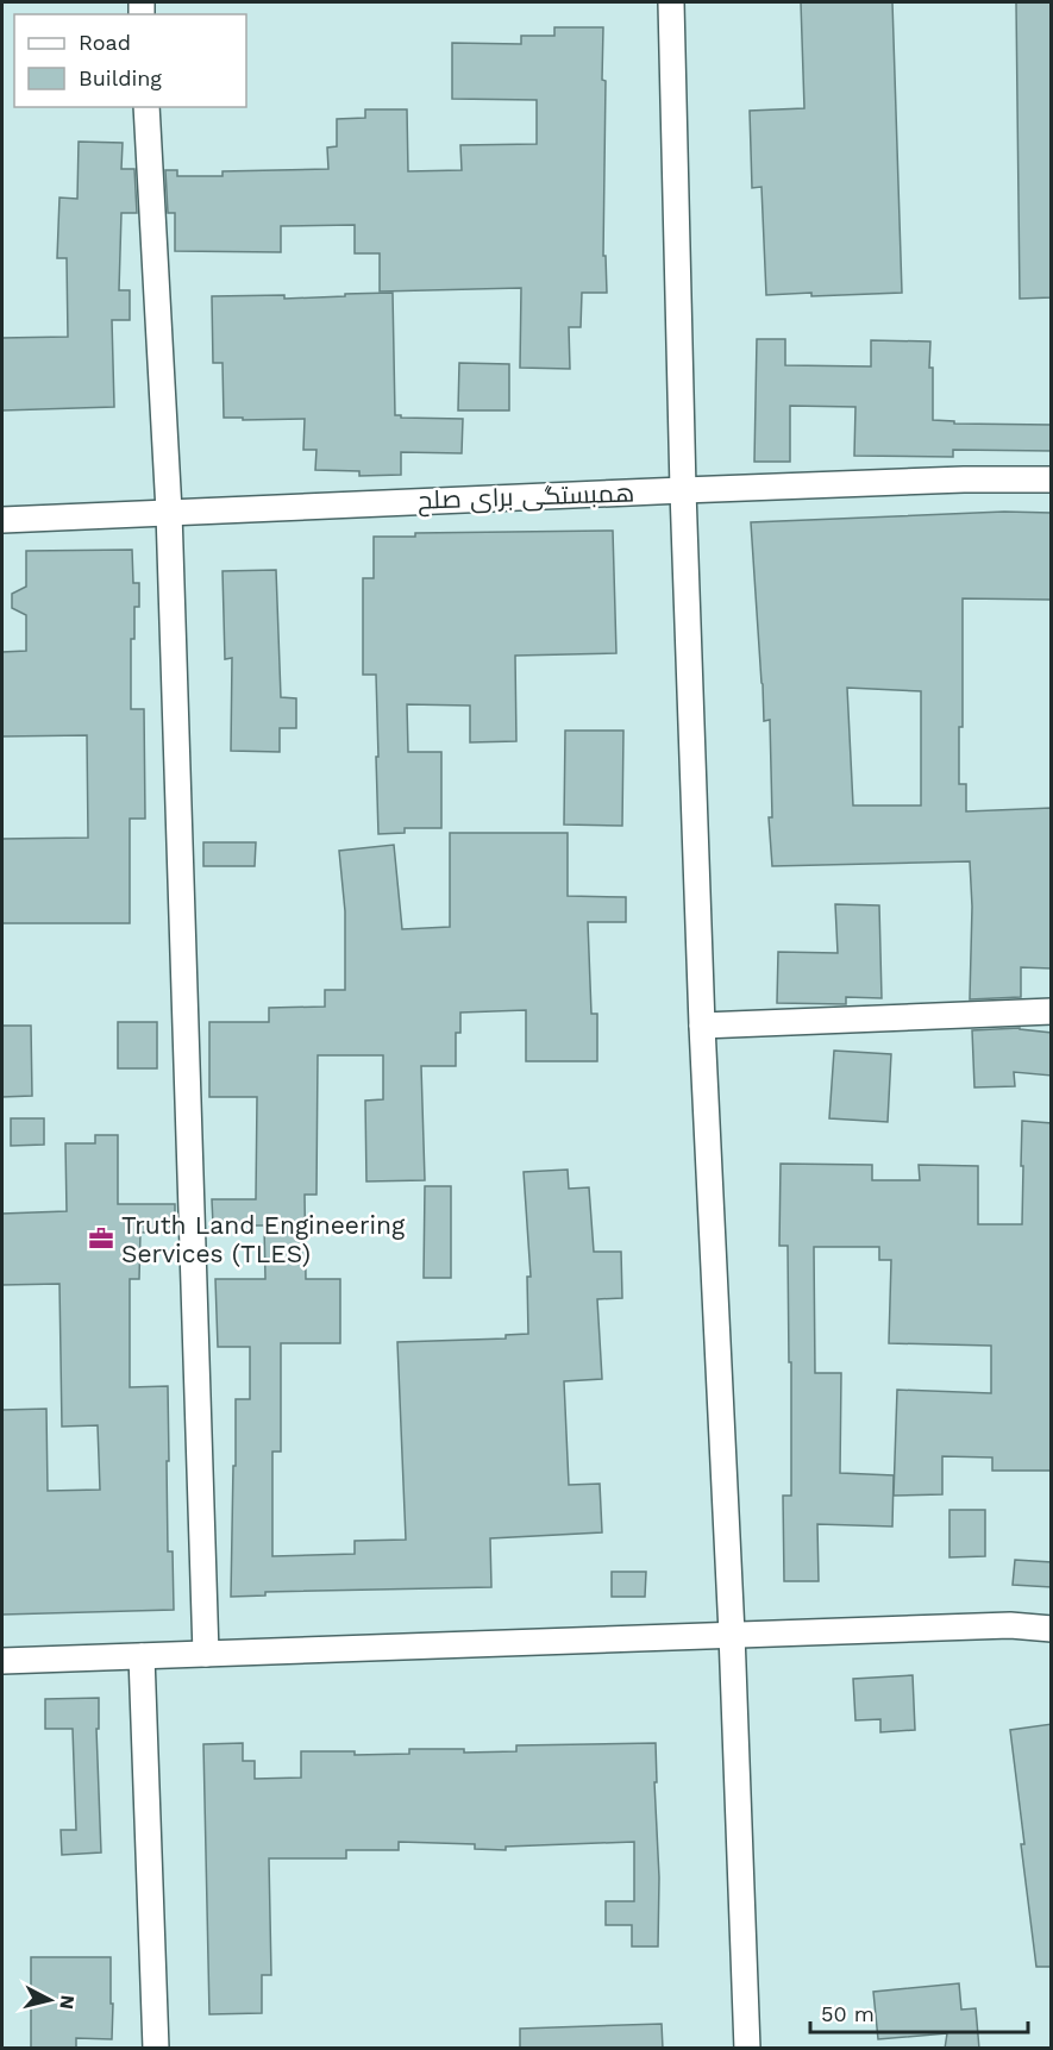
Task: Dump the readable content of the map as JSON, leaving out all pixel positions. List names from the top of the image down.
{
  "streets": {
    "street": ["همبستگی برای صلح"]
  },
  "places": {
    "office": ["Truth Land Engineering Services (TLES)"]
  },
  "legend": ["Road", "Building"],
  "scale_bar": "50 m",
  "north": "right"
}
